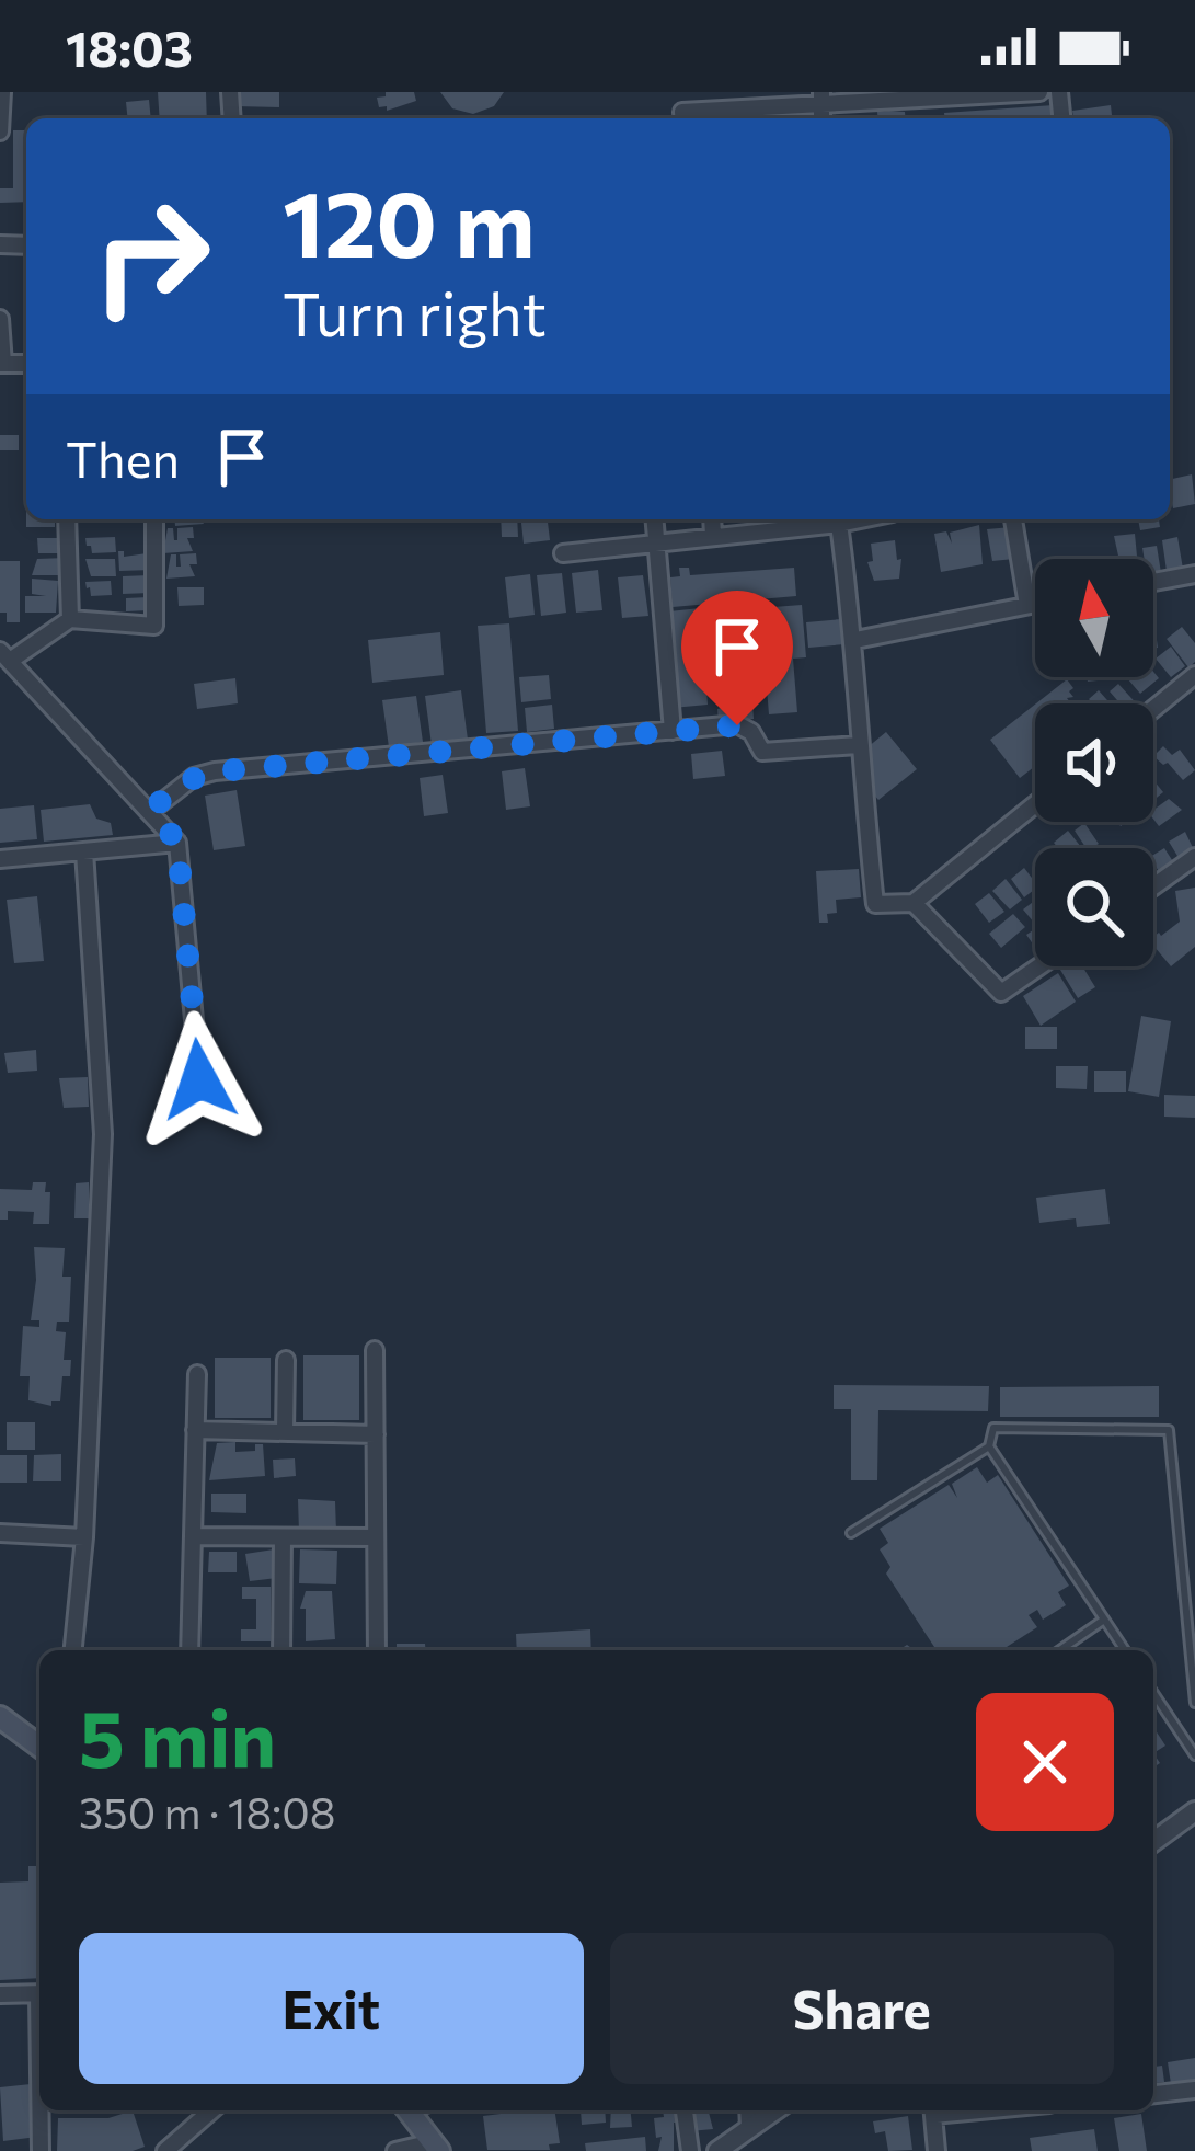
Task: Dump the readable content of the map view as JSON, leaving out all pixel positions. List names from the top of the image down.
{
  "north": "top",
  "page": {
    "status": "18:03",
    "turn": ["120 m", "Turn right"],
    "then": "Then",
    "heading": ["5 min", "350 m · 18:08"],
    "buttons": ["Exit", "Share"]
  }
}
